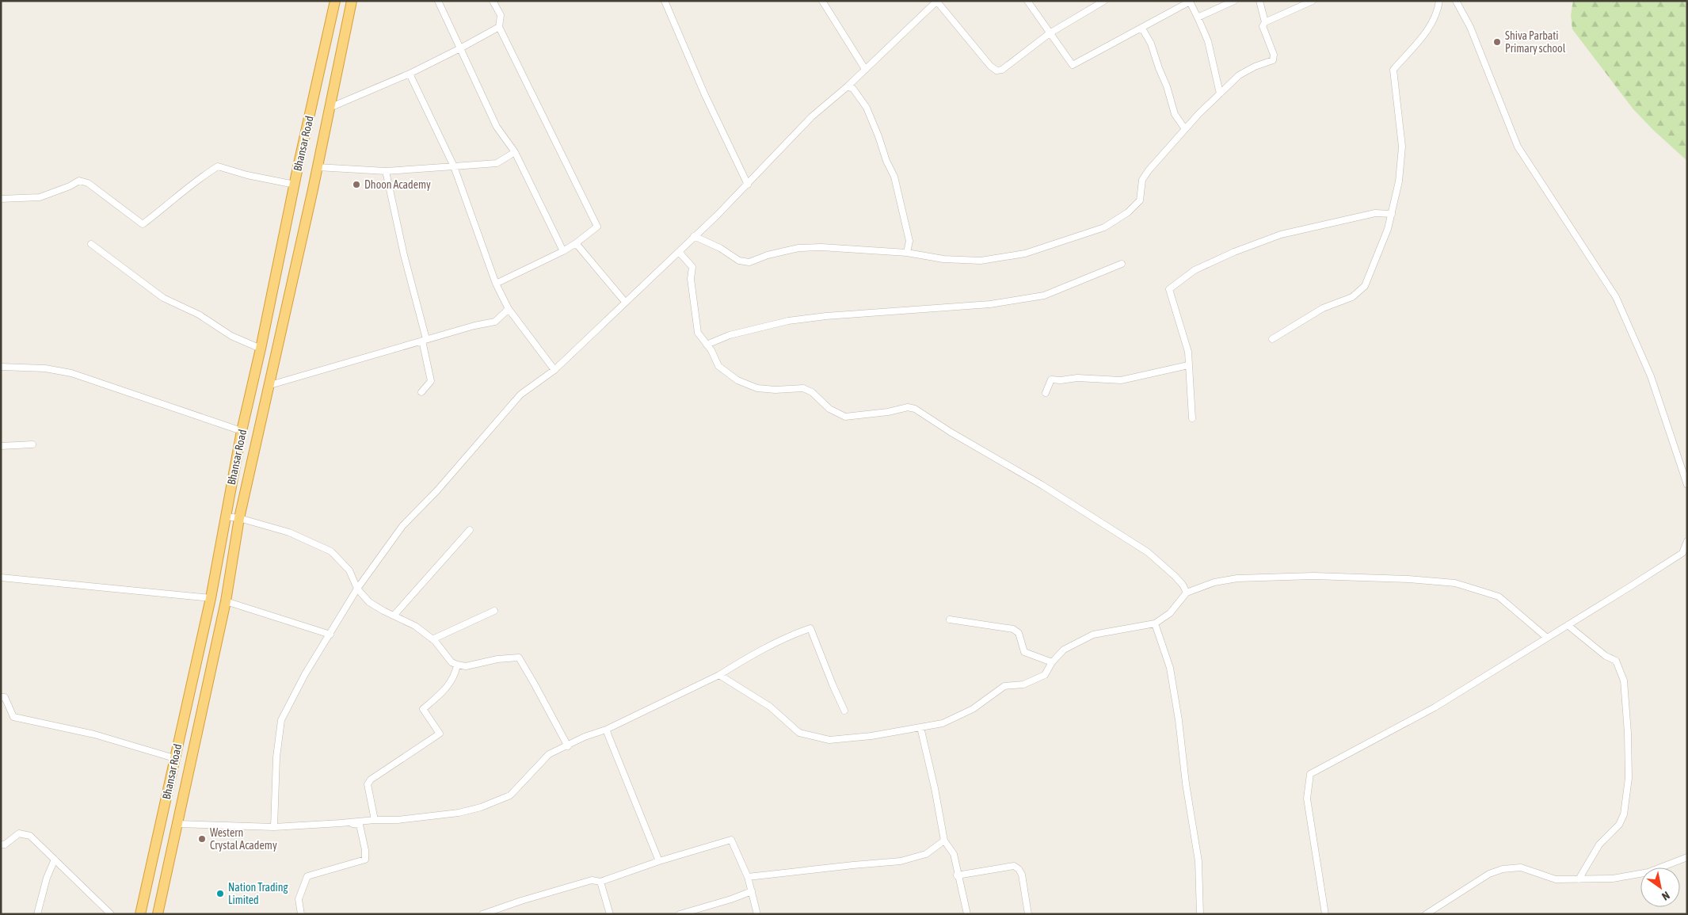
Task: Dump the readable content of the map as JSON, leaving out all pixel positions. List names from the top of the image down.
{
  "streets": {
    "highway": ["Bhansar Road"]
  },
  "places": [
    "Shiva Parbati Primary school",
    "Dhoon Academy",
    "Western Crystal Academy",
    "Nation Trading Limited"
  ],
  "north": "bottom right"
}
